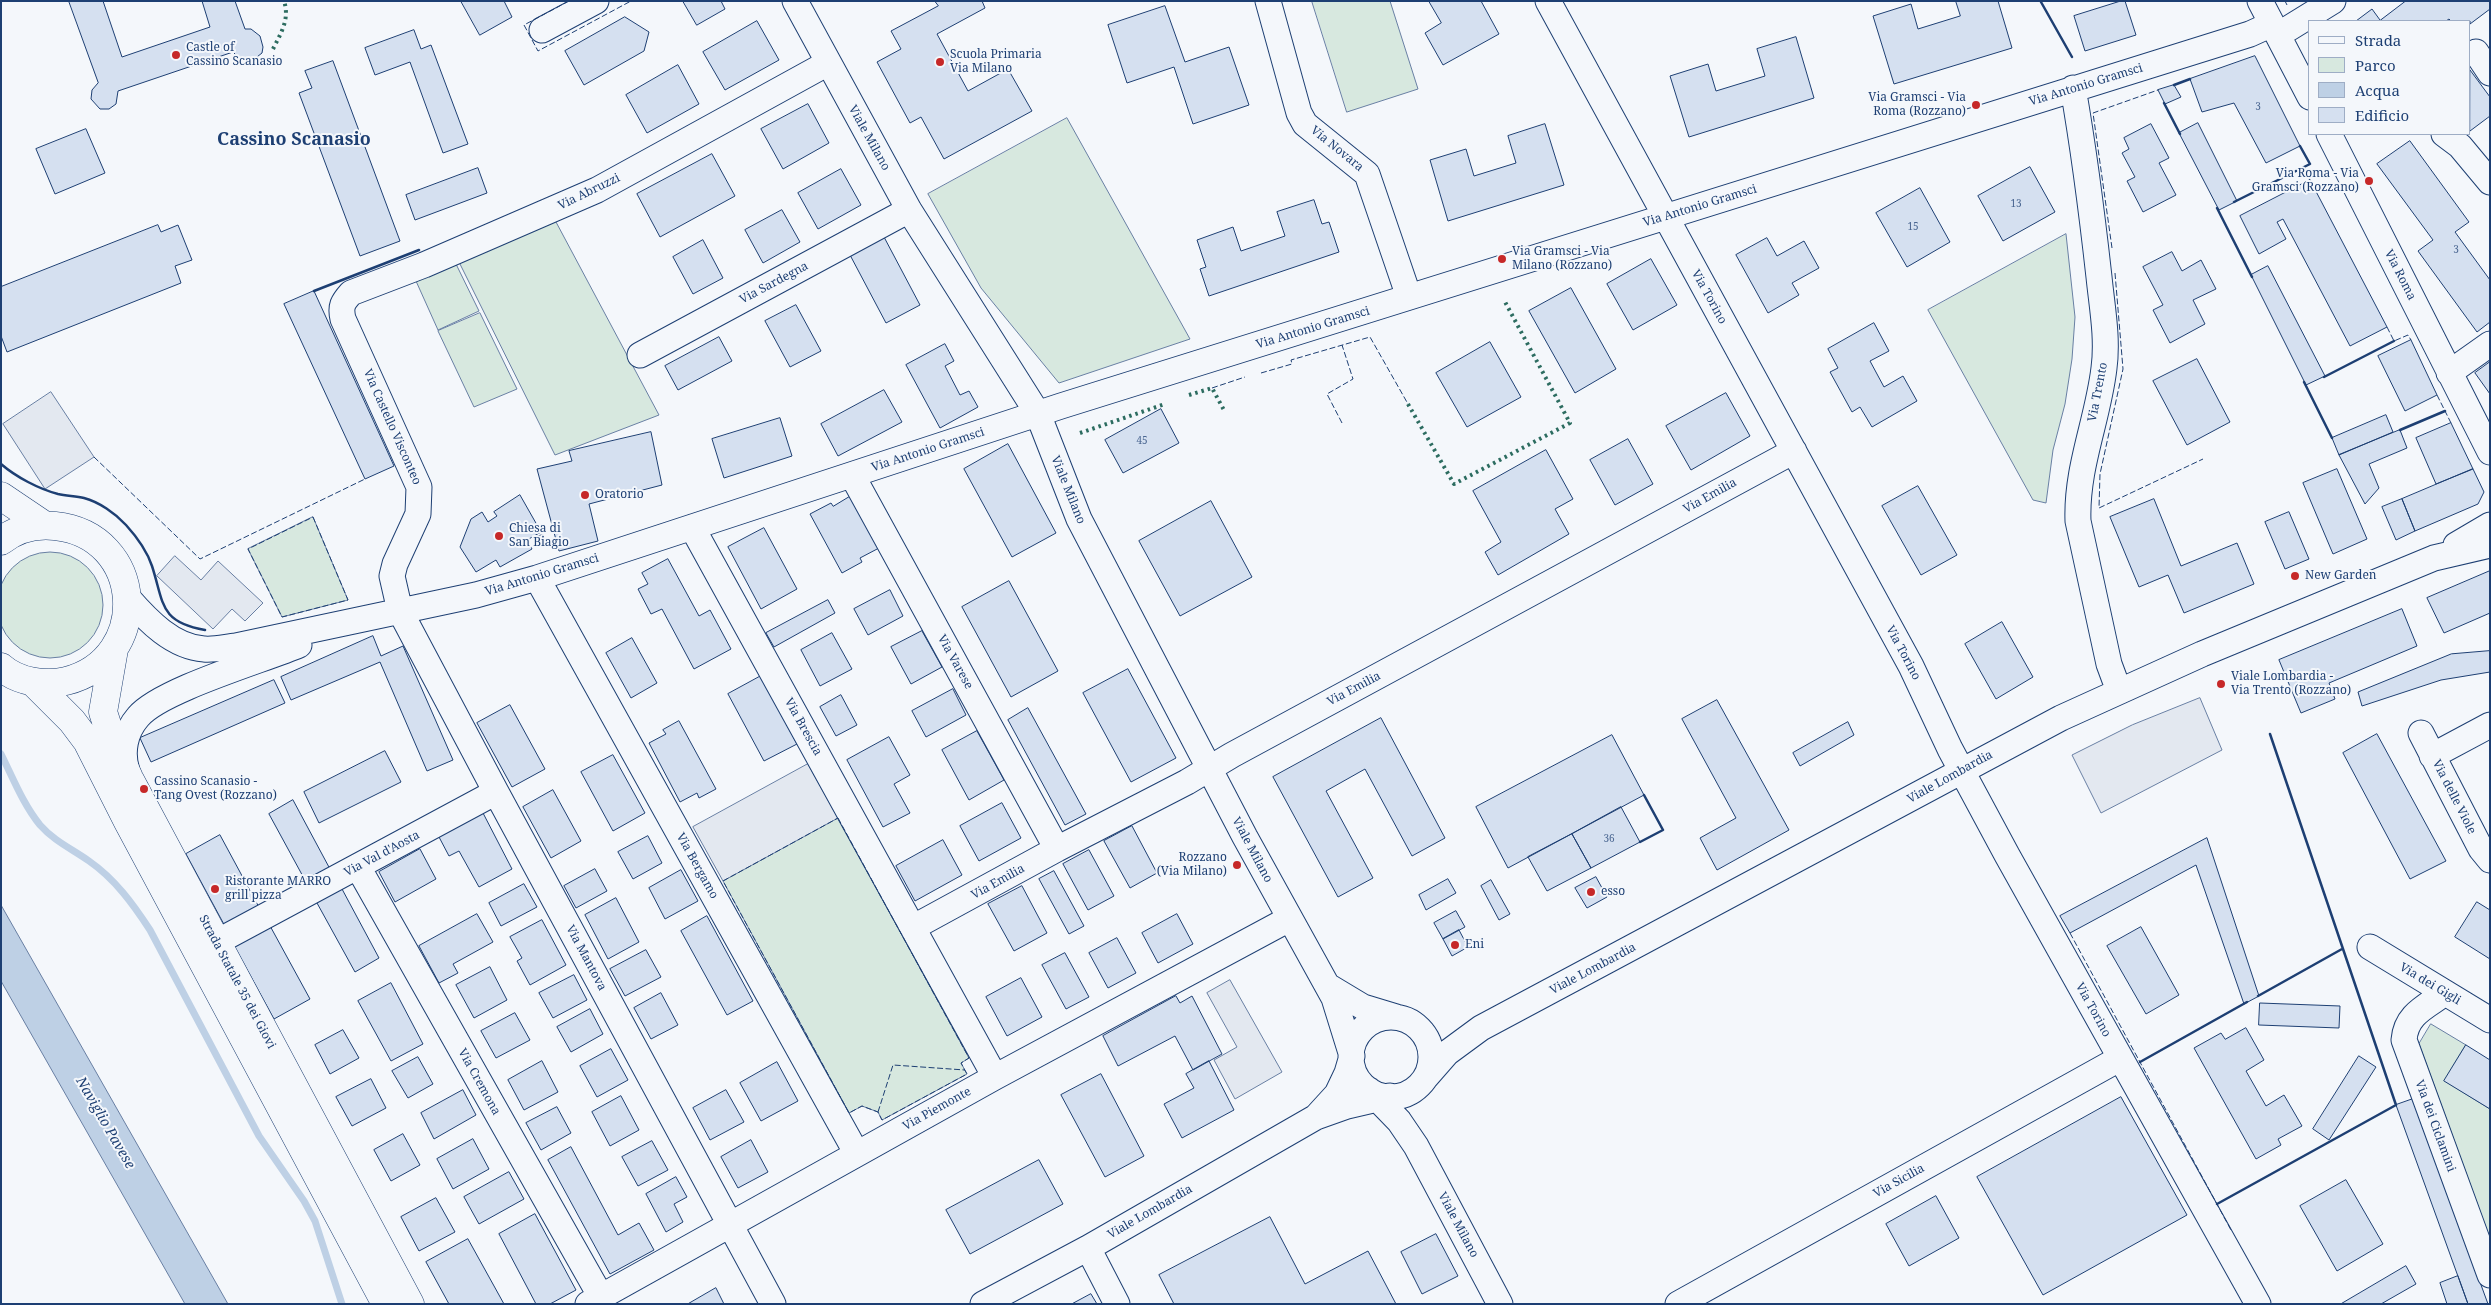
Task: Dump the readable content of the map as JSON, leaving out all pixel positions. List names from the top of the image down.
{
  "streets": {
    "main road": ["Strada Statale 35 dei Giovi"],
    "street": [
      "Via Antonio Gramsci",
      "Viale Milano",
      "Via Novara",
      "Via Abruzzi",
      "Via Roma",
      "Via Sardegna",
      "Via Torino",
      "Via Trento",
      "Via Castello Visconteo",
      "Via Emilia",
      "Via Varese",
      "Via Brescia",
      "Viale Lombardia",
      "Via delle Viole",
      "Via Val d'Aosta",
      "Via Bergamo",
      "Via Mantova",
      "Via dei Gigli",
      "Via Cremona",
      "Via Piemonte",
      "Via dei Ciclamini",
      "Via Sicilia"
    ]
  },
  "crossings": [
    ["Via Antonio Gramsci", "Viale Milano"],
    ["Via Antonio Gramsci", "Via Novara"],
    ["Via Antonio Gramsci", "Via Torino"],
    ["Via Antonio Gramsci", "Via Trento"],
    ["Via Antonio Gramsci", "Via Castello Visconteo"],
    ["Via Antonio Gramsci", "Via Varese"],
    ["Via Antonio Gramsci", "Via Brescia"],
    ["Via Antonio Gramsci", "Via Bergamo"],
    ["Via Antonio Gramsci", "Via Mantova"],
    ["Via Antonio Gramsci", "Strada Statale 35 dei Giovi"],
    ["Viale Milano", "Via Abruzzi"],
    ["Viale Milano", "Via Sardegna"],
    ["Viale Milano", "Via Emilia"],
    ["Viale Milano", "Viale Lombardia"],
    ["Viale Milano", "Via Piemonte"],
    ["Via Abruzzi", "Via Castello Visconteo"],
    ["Via Torino", "Via Emilia"],
    ["Via Torino", "Viale Lombardia"],
    ["Via Torino", "Via Sicilia"],
    ["Via Trento", "Viale Lombardia"],
    ["Via Castello Visconteo", "Via Mantova"],
    ["Via Emilia", "Via Varese"],
    ["Via Emilia", "Via Brescia"],
    ["Via Brescia", "Via Piemonte"],
    ["Via Val d'Aosta", "Via Mantova"],
    ["Via Val d'Aosta", "Strada Statale 35 dei Giovi"],
    ["Via Val d'Aosta", "Via Cremona"],
    ["Via Bergamo", "Via Piemonte"],
    ["Via Mantova", "Via Piemonte"],
    ["Via dei Gigli", "Via dei Ciclamini"],
    ["Via Cremona", "Via Piemonte"]
  ],
  "districts": ["Cassino Scanasio"],
  "water": ["Naviglio Pavese"],
  "places": [
    "Castle of Cassino Scanasio",
    "Scuola Primaria Via Milano",
    "Via Gramsci - Via Roma (Rozzano)",
    "Via Roma - Via Gramsci (Rozzano)",
    "Via Gramsci - Via Milano (Rozzano)",
    "Oratorio",
    "Chiesa di San Biagio",
    "New Garden",
    "Viale Lombardia - Via Trento (Rozzano)",
    "Cassino Scanasio - Tang Ovest (Rozzano)",
    "Rozzano (Via Milano)",
    "Ristorante MARRO grill pizza",
    "esso",
    "Eni"
  ],
  "house_numbers": [
    "3",
    "13",
    "15",
    "3",
    "45",
    "36"
  ],
  "legend": [
    "Strada",
    "Parco",
    "Acqua",
    "Edificio"
  ]
}
